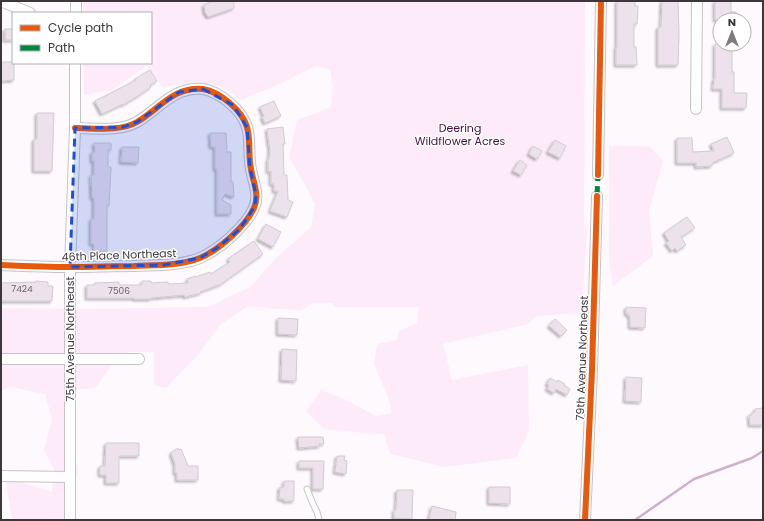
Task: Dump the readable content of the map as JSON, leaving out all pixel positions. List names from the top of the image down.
{
  "streets": {
    "street": ["46th Place Northeast", "75th Avenue Northeast", "79th Avenue Northeast"]
  },
  "crossings": [
    ["46th Place Northeast", "75th Avenue Northeast"]
  ],
  "parks": ["Deering Wildflower Acres"],
  "house_numbers": ["7424", "7506"],
  "legend": ["Cycle path", "Path"],
  "north": "top"
}
